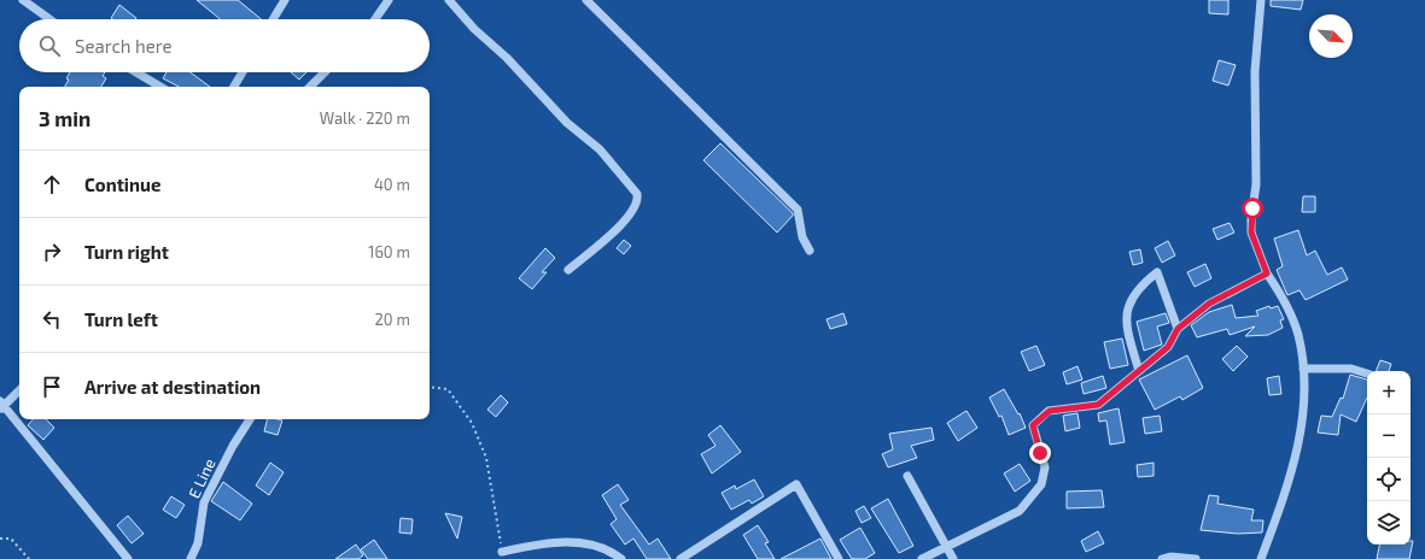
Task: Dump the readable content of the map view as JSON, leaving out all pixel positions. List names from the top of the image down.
{
  "streets": {
    "street": ["E Line"]
  },
  "north": "bottom right",
  "page": {
    "search": "Search here",
    "heading": ["3 min", "Walk · 220 m"],
    "list": [
      ["Continue", "40 m"],
      ["Turn right", "160 m"],
      ["Turn left", "20 m"],
      "Arrive at destination"
    ],
    "map_buttons": ["+", "−"]
  }
}
